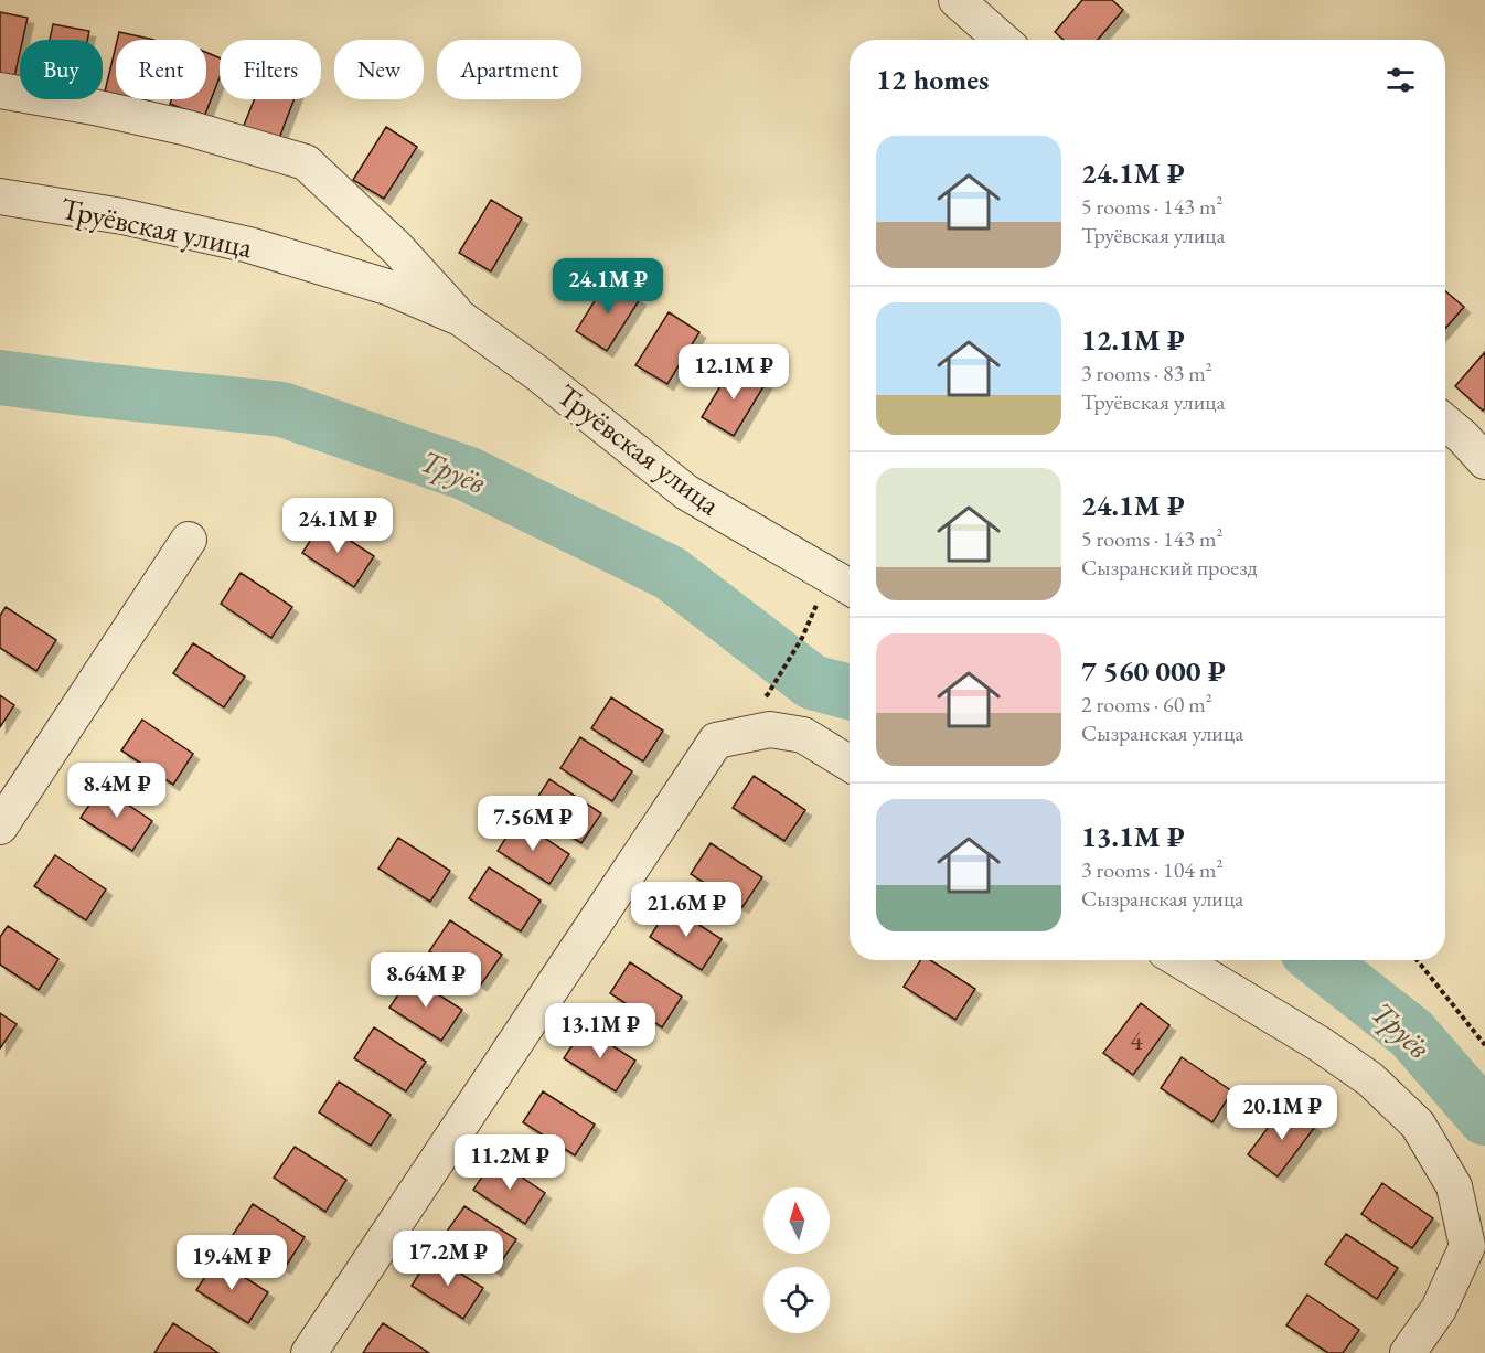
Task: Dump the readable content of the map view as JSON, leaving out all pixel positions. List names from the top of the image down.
{
  "streets": {
    "street": ["Труёвская улица"]
  },
  "water": ["Труёв"],
  "house_numbers": ["4"],
  "north": "top",
  "page": {
    "chip": [
      "Buy",
      "Rent",
      "Filters",
      "New",
      "Apartment"
    ],
    "heading": "12 homes",
    "list": [
      {
        "name": "24.1M ₽",
        "note": "5 rooms · 143 m² · Труёвская улица"
      },
      {
        "name": "12.1M ₽",
        "note": "3 rooms · 83 m² · Труёвская улица"
      },
      {
        "name": "24.1M ₽",
        "note": "5 rooms · 143 m² · Сызранский проезд"
      },
      {
        "name": "7 560 000 ₽",
        "note": "2 rooms · 60 m² · Сызранская улица"
      },
      {
        "name": "13.1M ₽",
        "note": "3 rooms · 104 m² · Сызранская улица"
      }
    ],
    "price": [
      "24.1M ₽",
      "12.1M ₽",
      "24.1M ₽",
      "8.4M ₽",
      "7.56M ₽",
      "21.6M ₽",
      "8.64M ₽",
      "13.1M ₽",
      "20.1M ₽",
      "11.2M ₽",
      "17.2M ₽",
      "19.4M ₽"
    ]
  }
}
